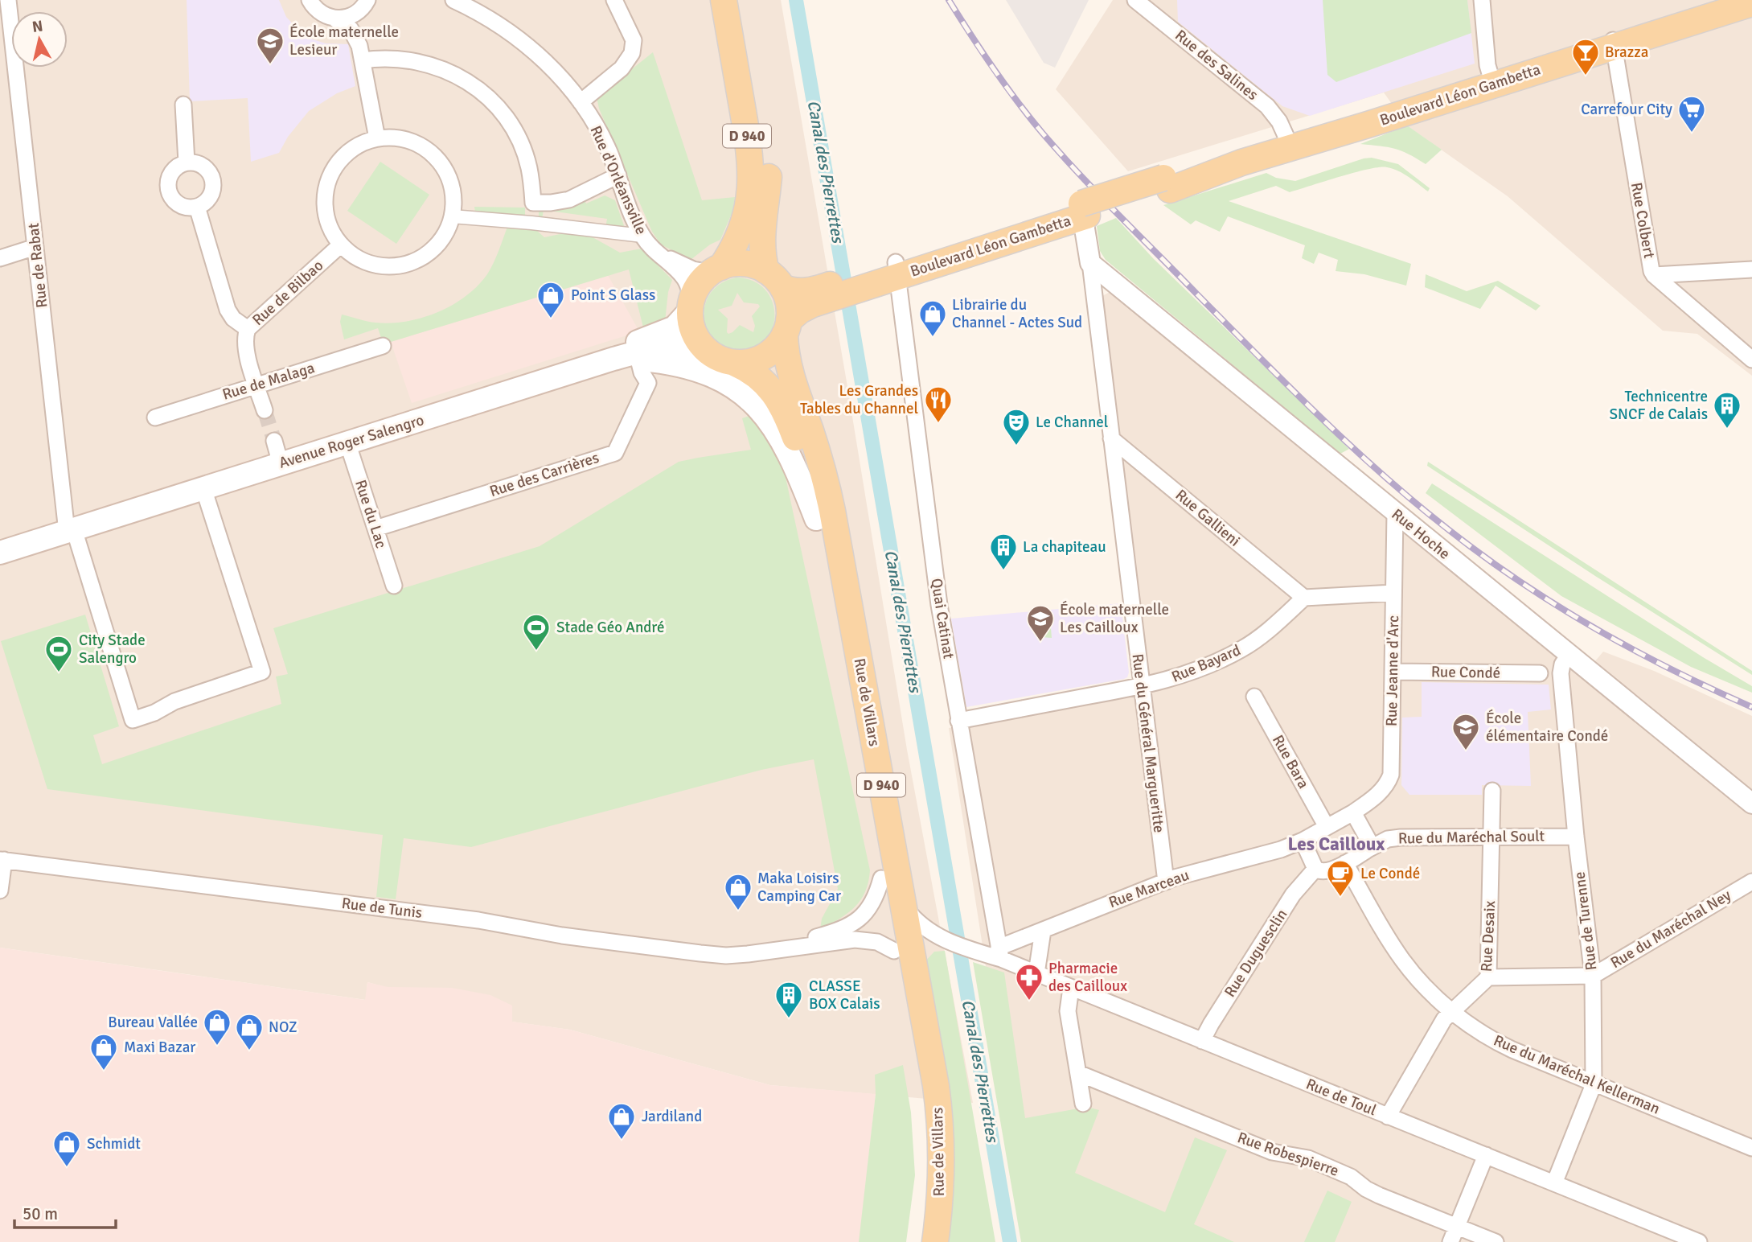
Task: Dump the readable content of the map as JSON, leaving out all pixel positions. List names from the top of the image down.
{
  "streets": {
    "main road": [
      "Boulevard Léon Gambetta",
      "D 940",
      "Avenue Roger Salengro",
      "Rue de Villars"
    ],
    "street": [
      "Rue des Salines",
      "Rue d'Orléansville",
      "Rue Colbert",
      "Rue de Rabat",
      "Rue de Bilbao",
      "Rue de Malaga",
      "Rue des Carrières",
      "Rue du Lac",
      "Rue Gallieni",
      "Rue Hoche",
      "Quai Catinat",
      "Rue Bayard",
      "Rue Jeanne d'Arc",
      "Rue Condé",
      "Rue du Général Margueritte",
      "Rue Bara",
      "Rue du Maréchal Soult",
      "Rue Marceau",
      "Rue de Tunis",
      "Rue de Turenne",
      "Rue du Maréchal Ney",
      "Rue Desaix",
      "Rue Duguesclin",
      "Rue du Maréchal Kellerman",
      "Rue de Toul",
      "Rue Robespierre"
    ]
  },
  "crossings": [
    ["Rue des Salines", "Boulevard Léon Gambetta"],
    ["Boulevard Léon Gambetta", "Rue Colbert"],
    ["Boulevard Léon Gambetta", "Quai Catinat"],
    ["Boulevard Léon Gambetta", "Rue du Général Margueritte"],
    ["D 940", "Rue d'Orléansville"],
    ["D 940", "Avenue Roger Salengro"],
    ["D 940", "Rue de Villars"],
    ["Rue d'Orléansville", "Avenue Roger Salengro"],
    ["Rue d'Orléansville", "Rue de Villars"],
    ["Rue de Rabat", "Avenue Roger Salengro"],
    ["Rue de Bilbao", "Rue de Malaga"],
    ["Avenue Roger Salengro", "Rue du Lac"],
    ["Avenue Roger Salengro", "Rue de Villars"],
    ["Rue des Carrières", "Rue du Lac"],
    ["Rue Gallieni", "Rue Bayard"],
    ["Rue Gallieni", "Rue du Général Margueritte"],
    ["Rue Hoche", "Rue Jeanne d'Arc"],
    ["Rue Hoche", "Rue du Général Margueritte"],
    ["Rue Hoche", "Rue de Turenne"],
    ["Quai Catinat", "Rue Bayard"],
    ["Quai Catinat", "Rue Marceau"],
    ["Quai Catinat", "Rue de Toul"],
    ["Rue Bayard", "Rue du Général Margueritte"],
    ["Rue Jeanne d'Arc", "Rue Condé"],
    ["Rue Jeanne d'Arc", "Rue Bara"],
    ["Rue Jeanne d'Arc", "Rue Marceau"],
    ["Rue de Villars", "Rue de Tunis"],
    ["Rue du Général Margueritte", "Rue Marceau"],
    ["Rue Bara", "Rue Marceau"],
    ["Rue du Maréchal Soult", "Rue de Turenne"],
    ["Rue du Maréchal Soult", "Rue Desaix"],
    ["Rue du Maréchal Soult", "Rue Duguesclin"],
    ["Rue du Maréchal Soult", "Rue du Maréchal Kellerman"],
    ["Rue Marceau", "Rue de Toul"],
    ["Rue de Turenne", "Rue du Maréchal Ney"],
    ["Rue de Turenne", "Rue du Maréchal Kellerman"],
    ["Rue de Turenne", "Rue de Toul"],
    ["Rue du Maréchal Ney", "Rue Desaix"],
    ["Rue Desaix", "Rue du Maréchal Kellerman"],
    ["Rue Desaix", "Rue de Toul"],
    ["Rue Duguesclin", "Rue de Toul"]
  ],
  "districts": ["Les Cailloux"],
  "water": ["Canal des Pierrettes"],
  "places": {
    "school or university": ["École maternelle Lesieur", "École maternelle Les Cailloux", "École élémentaire Condé"],
    "bar": ["Brazza"],
    "supermarket": ["Carrefour City"],
    "shop": [
      "Point S Glass",
      "Librairie du Channel - Actes Sud",
      "Maka Loisirs Camping Car",
      "Bureau Vallée",
      "NOZ",
      "Maxi Bazar",
      "Jardiland",
      "Schmidt"
    ],
    "restaurant": ["Les Grandes Tables du Channel"],
    "building": ["Technicentre SNCF de Calais", "La chapiteau", "CLASSE BOX Calais"],
    "theatre": ["Le Channel"],
    "sports": ["Stade Géo André", "City Stade Salengro"],
    "cafe": ["Le Condé"],
    "pharmacy": ["Pharmacie des Cailloux"]
  },
  "scale_bar": "50 m",
  "north": "top"
}
